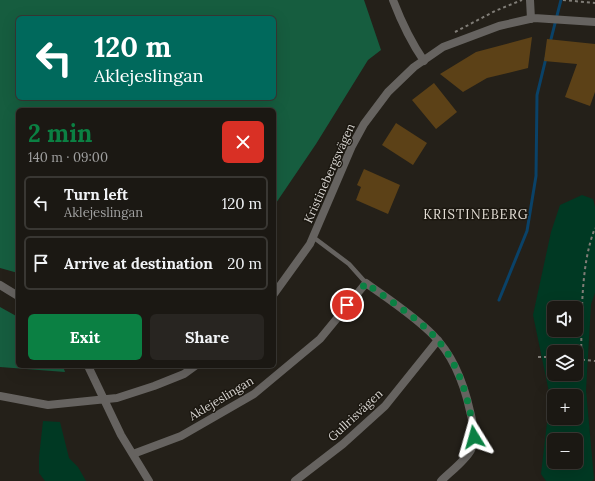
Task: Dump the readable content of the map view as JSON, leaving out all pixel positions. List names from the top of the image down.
{
  "streets": {
    "street": ["Kristinebergsvägen", "Aklejeslingan", "Gullrisvägen"]
  },
  "districts": ["KRISTINEBERG"],
  "page": {
    "turn": ["120 m", "Aklejeslingan"],
    "heading": ["2 min", "140 m · 09:00"],
    "list": [
      {
        "name": "Turn left",
        "note": "Aklejeslingan",
        "value": "120 m"
      },
      {
        "name": "Arrive at destination",
        "value": "20 m"
      }
    ],
    "map_buttons": ["+", "−"],
    "buttons": ["Exit", "Share"]
  }
}
